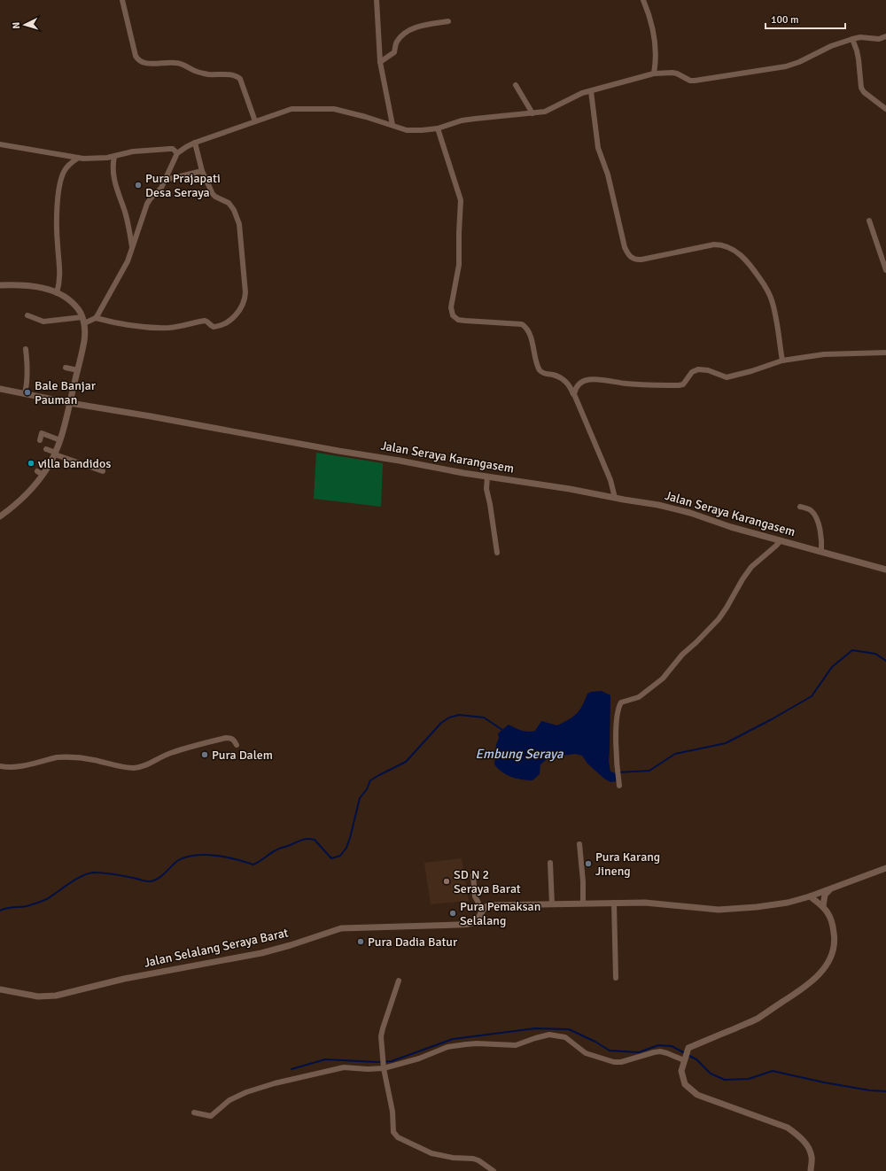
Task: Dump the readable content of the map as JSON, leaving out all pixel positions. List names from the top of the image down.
{
  "streets": {
    "street": ["Jalan Seraya Karangasem", "Jalan Selalang Seraya Barat"]
  },
  "water": ["Embung Seraya"],
  "places": [
    "Pura Prajapati Desa Seraya",
    "Bale Banjar Pauman",
    "villa bandidos",
    "Pura Dalem",
    "Pura Karang Jineng",
    "SD N 2 Seraya Barat",
    "Pura Pemaksan Selalang",
    "Pura Dadia Batur"
  ],
  "scale_bar": "100 m",
  "north": "left"
}
